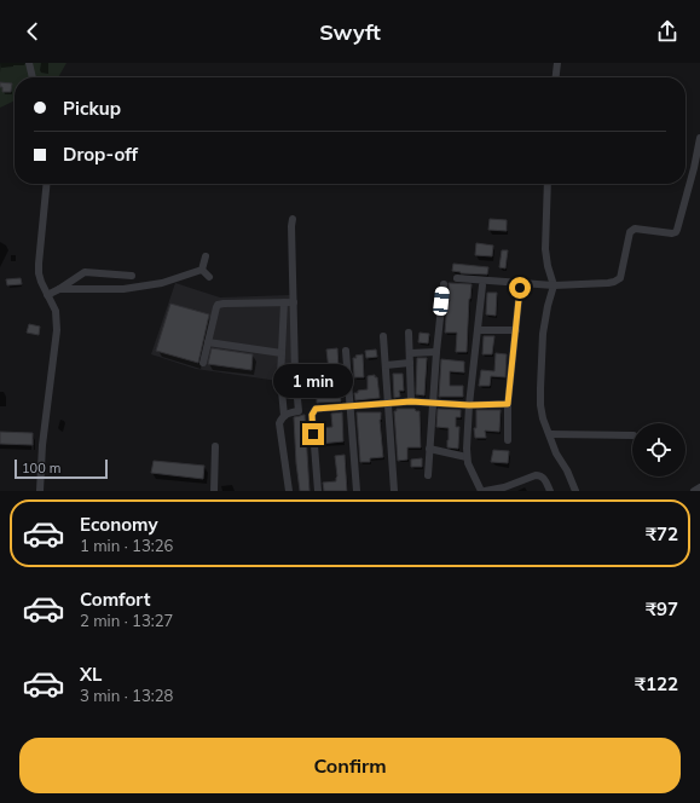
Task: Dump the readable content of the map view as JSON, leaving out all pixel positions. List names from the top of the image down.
{
  "scale_bar": "100 m",
  "page": {
    "header": "Swyft",
    "banner": ["Pickup", "Drop-off"],
    "bubble": "1 min",
    "scale": "100 m",
    "list": [
      {
        "name": "Economy",
        "note": "1 min · 13:26",
        "value": "₹72"
      },
      {
        "name": "Comfort",
        "note": "2 min · 13:27",
        "value": "₹97"
      },
      {
        "name": "XL",
        "note": "3 min · 13:28",
        "value": "₹122"
      }
    ],
    "buttons": "Confirm"
  }
}
